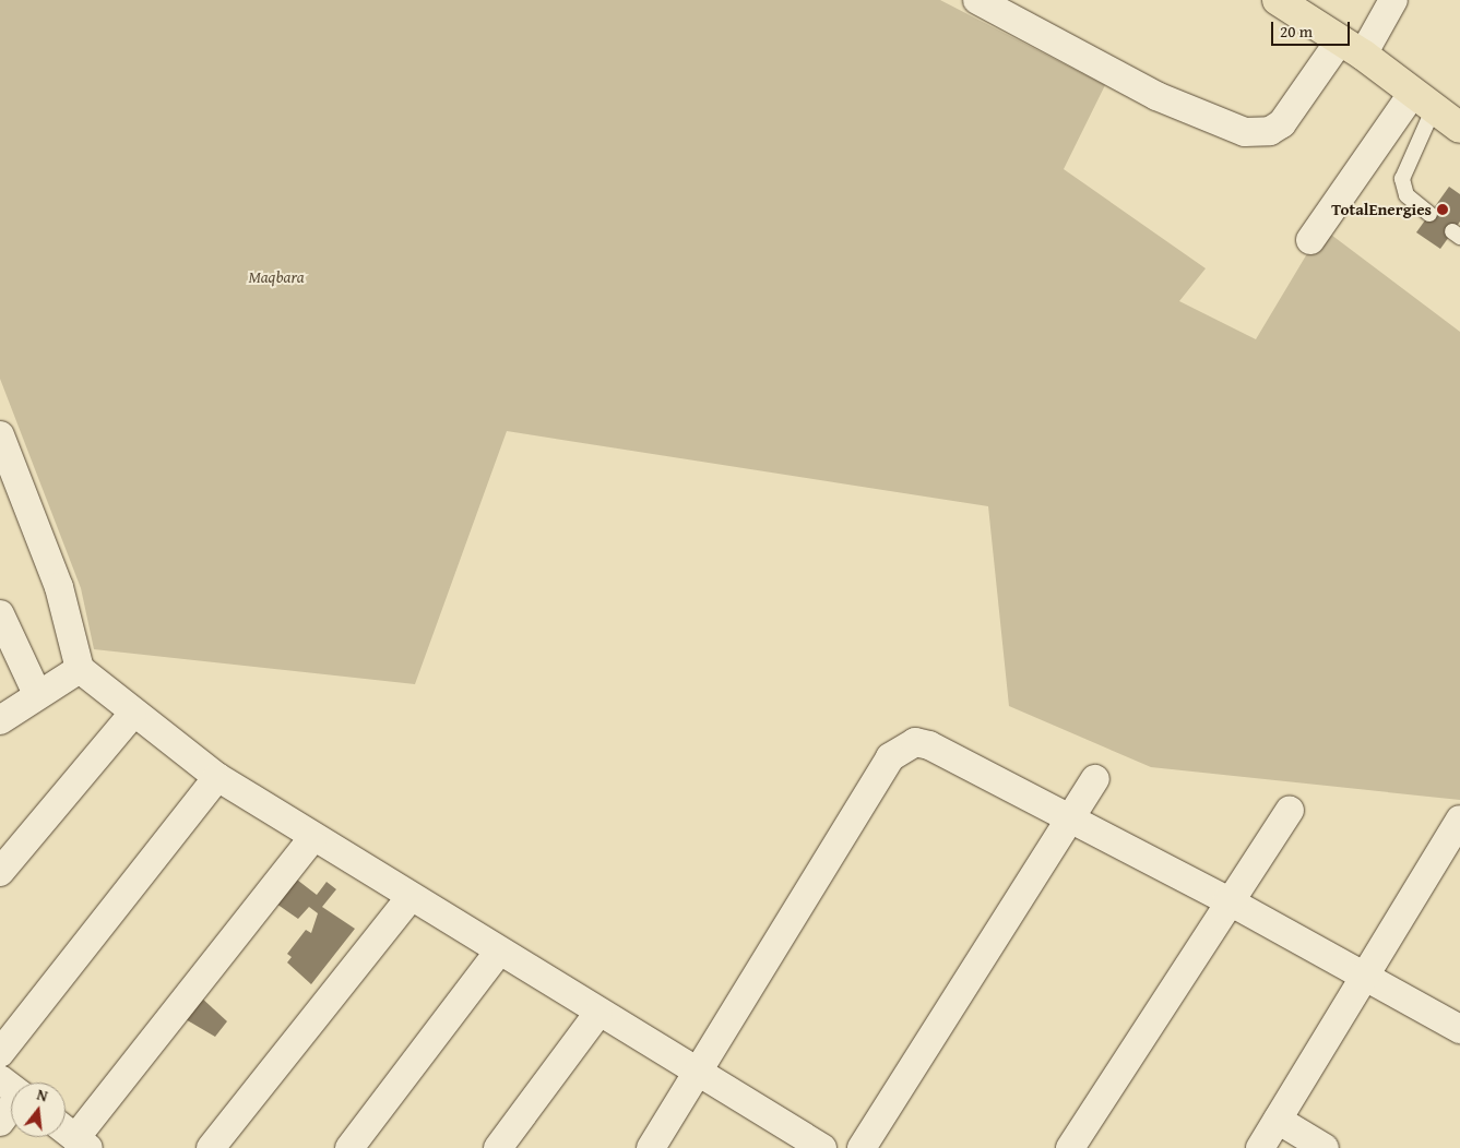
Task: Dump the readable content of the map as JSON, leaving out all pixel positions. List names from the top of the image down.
{
  "parks": ["Maqbara"],
  "places": ["TotalEnergies"],
  "scale_bar": "20 m",
  "north": "top"
}
